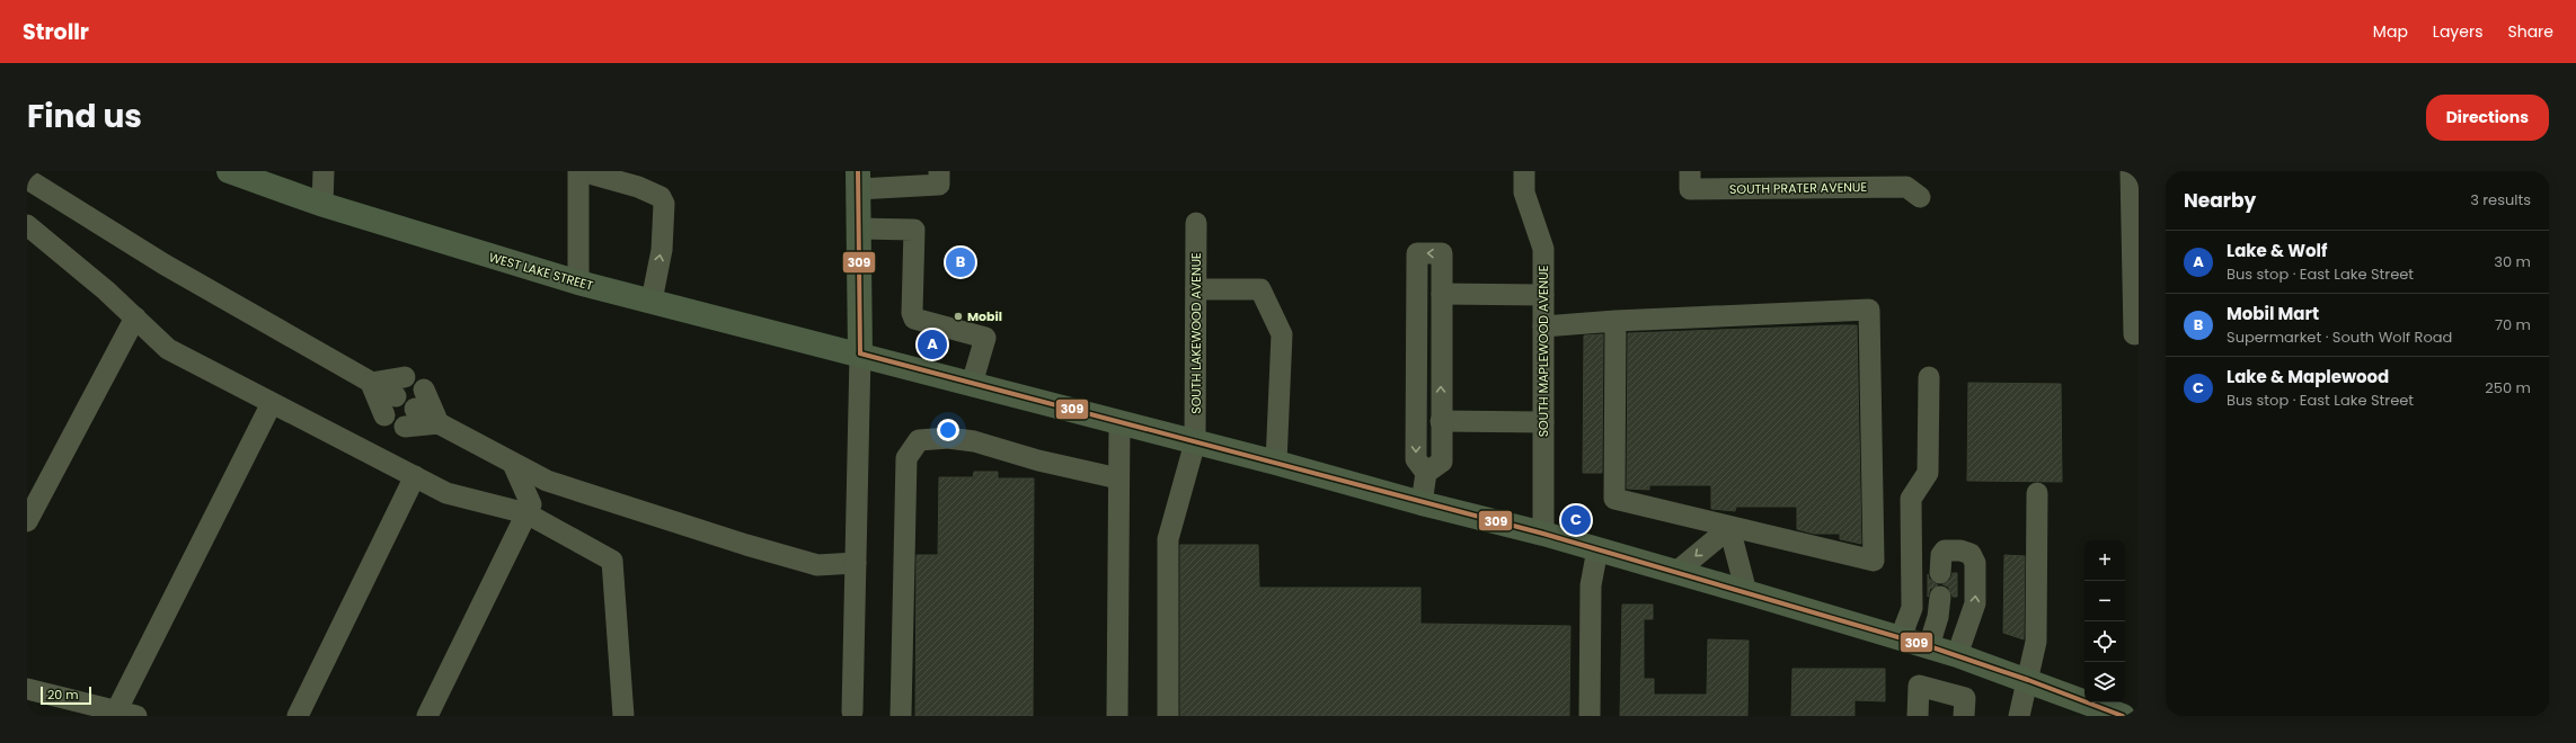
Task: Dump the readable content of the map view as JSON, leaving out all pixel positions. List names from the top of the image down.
{
  "streets": {
    "main road": ["WEST LAKE STREET"],
    "street": ["SOUTH PRATER AVENUE", "SOUTH LAKEWOOD AVENUE", "SOUTH MAPLEWOOD AVENUE"]
  },
  "crossings": [
    ["WEST LAKE STREET", "SOUTH LAKEWOOD AVENUE"],
    ["WEST LAKE STREET", "SOUTH MAPLEWOOD AVENUE"]
  ],
  "places": ["Mobil"],
  "lines": ["transit line 309"],
  "scale_bar": "20 m",
  "page": {
    "header": "Strollr",
    "nav": ["Map", "Layers", "Share"],
    "title": "Find us",
    "buttons": "Directions",
    "heading": ["Nearby", "3 results"],
    "list": [
      {
        "mark": "A",
        "name": "Lake & Wolf",
        "note": "Bus stop · East Lake Street",
        "value": "30 m"
      },
      {
        "mark": "B",
        "name": "Mobil Mart",
        "note": "Supermarket · South Wolf Road",
        "value": "70 m"
      },
      {
        "mark": "C",
        "name": "Lake & Maplewood",
        "note": "Bus stop · East Lake Street",
        "value": "250 m"
      }
    ],
    "pins": ["B", "A", "C"],
    "map_buttons": ["+", "−"],
    "scale": "20 m"
  }
}
